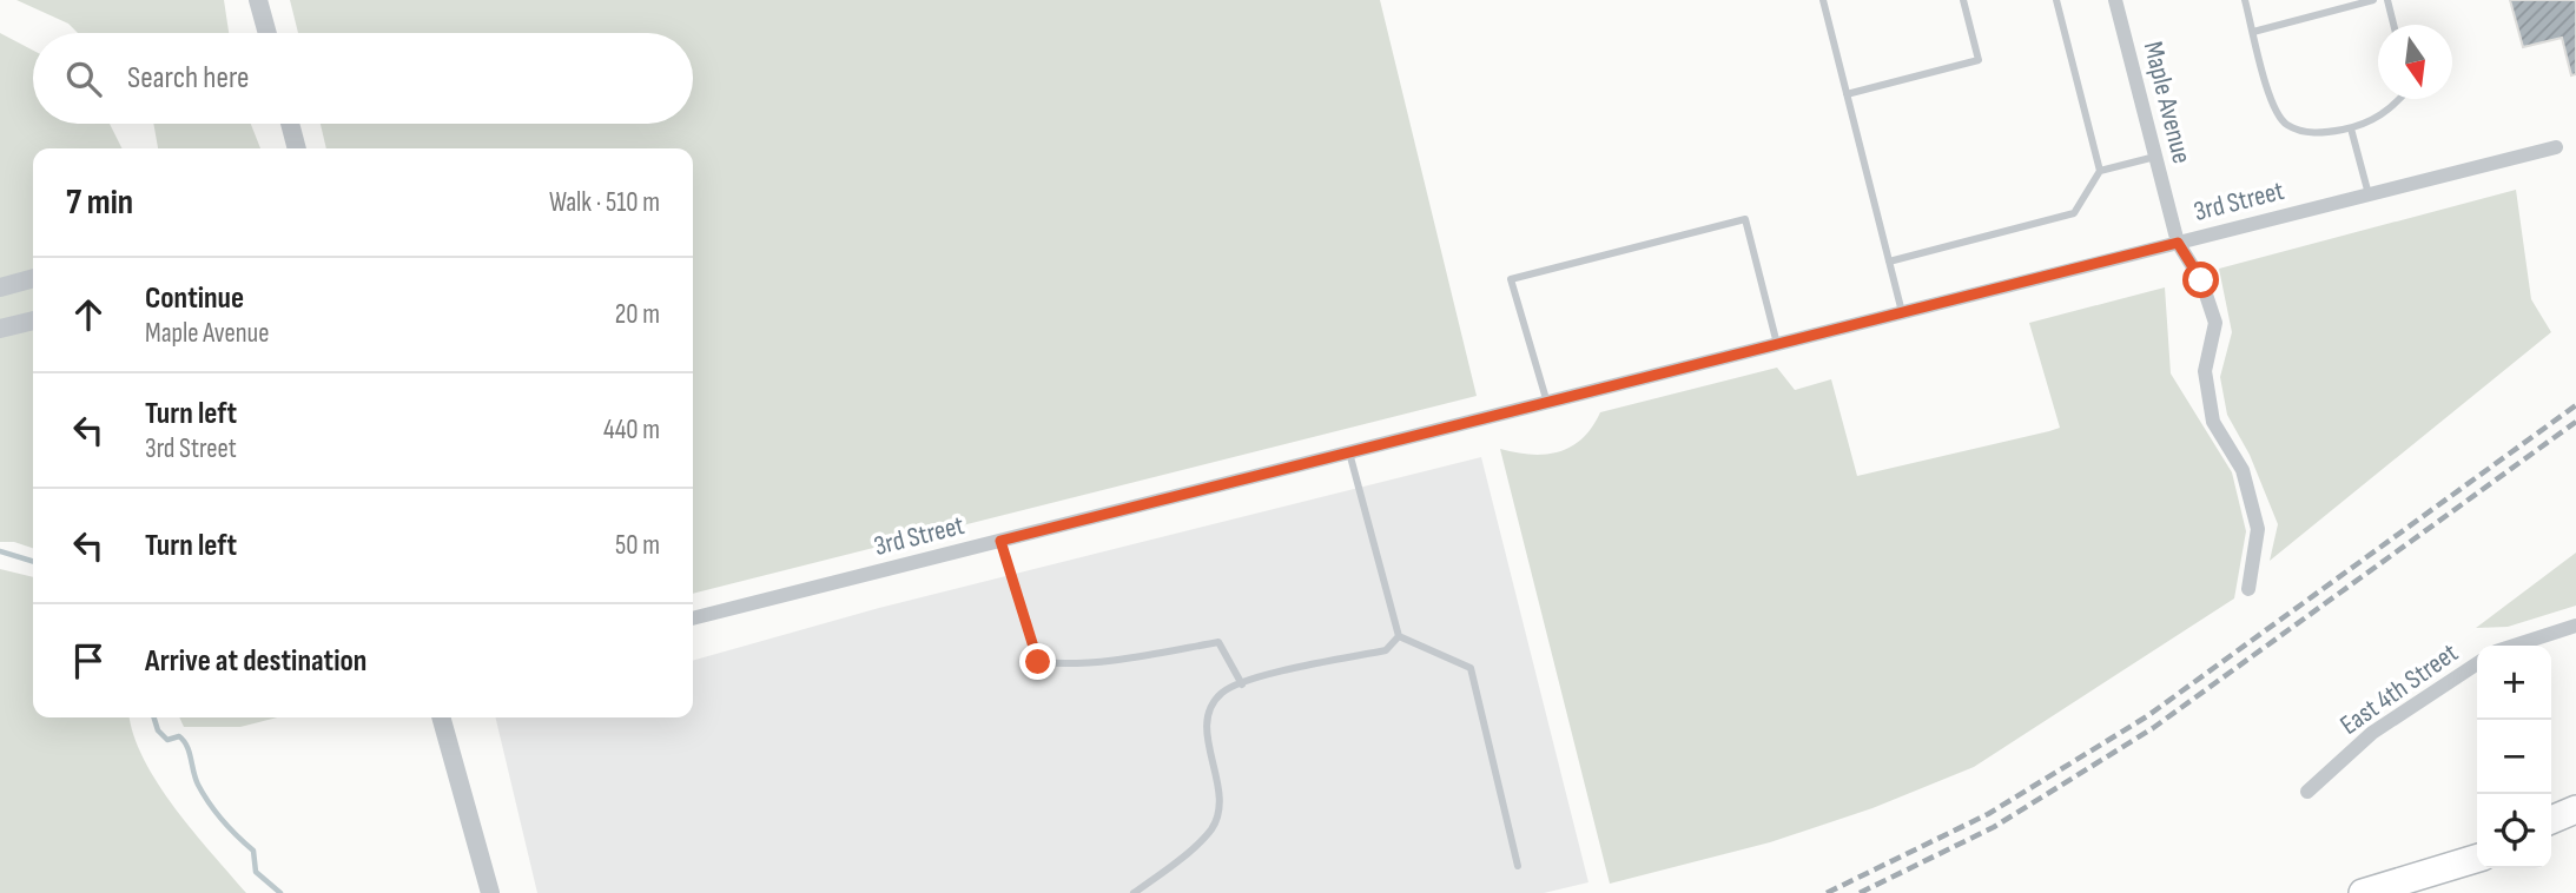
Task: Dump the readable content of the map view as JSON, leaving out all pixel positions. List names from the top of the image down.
{
  "streets": {
    "street": ["Maple Avenue", "3rd Street", "East 4th Street"]
  },
  "crossings": [
    ["Maple Avenue", "3rd Street"]
  ],
  "north": "bottom",
  "page": {
    "search": "Search here",
    "heading": ["7 min", "Walk · 510 m"],
    "list": [
      ["Continue", "Maple Avenue", "20 m"],
      ["Turn left", "3rd Street", "440 m"],
      ["Turn left", "50 m"],
      "Arrive at destination"
    ],
    "map_buttons": ["+", "−"]
  }
}
